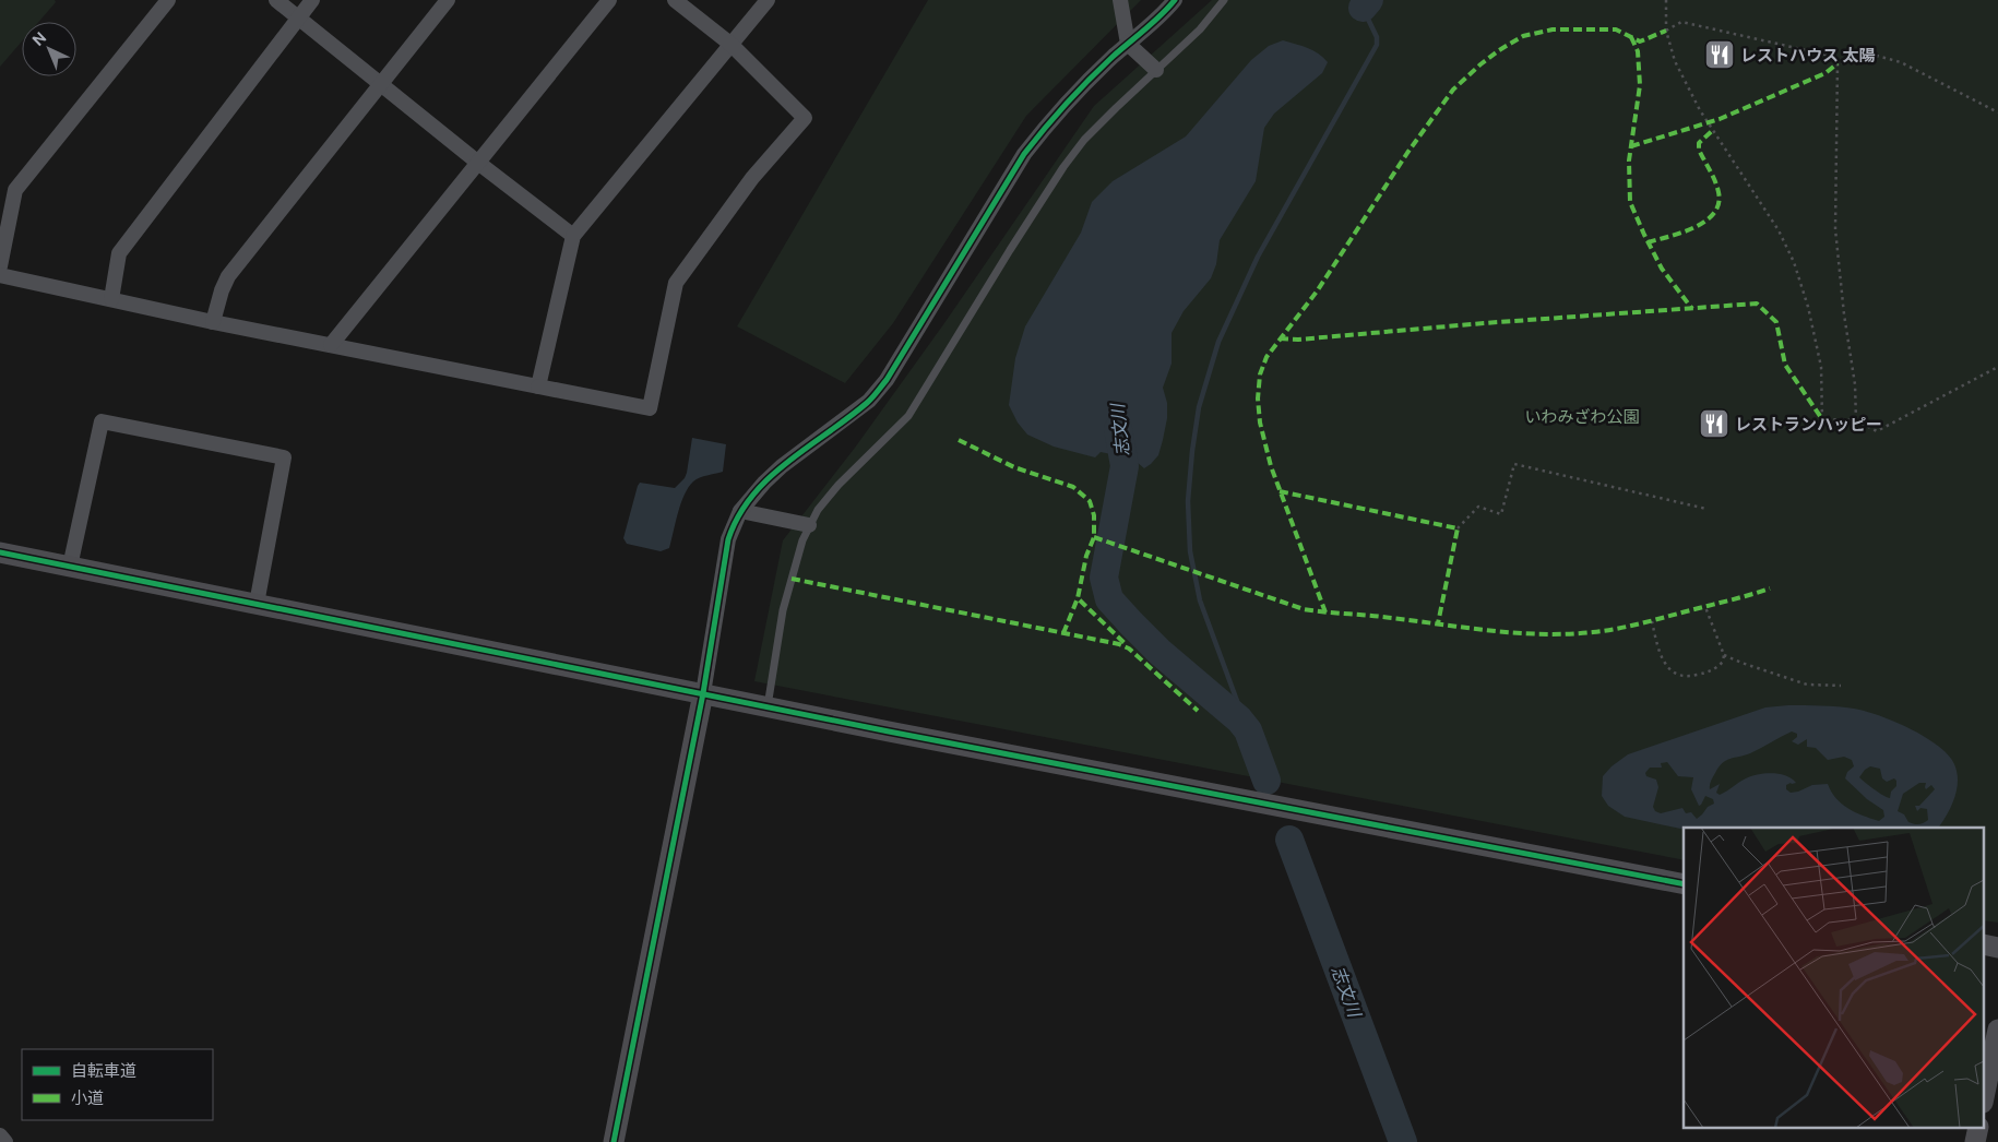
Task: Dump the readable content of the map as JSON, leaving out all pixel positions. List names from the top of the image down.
{
  "water": ["志文川"],
  "parks": ["いわみざわ公園"],
  "places": {
    "restaurant": ["レストハウス 太陽", "レストランハッピー"]
  },
  "legend": ["自転車道", "小道"],
  "north": "top left"
}
